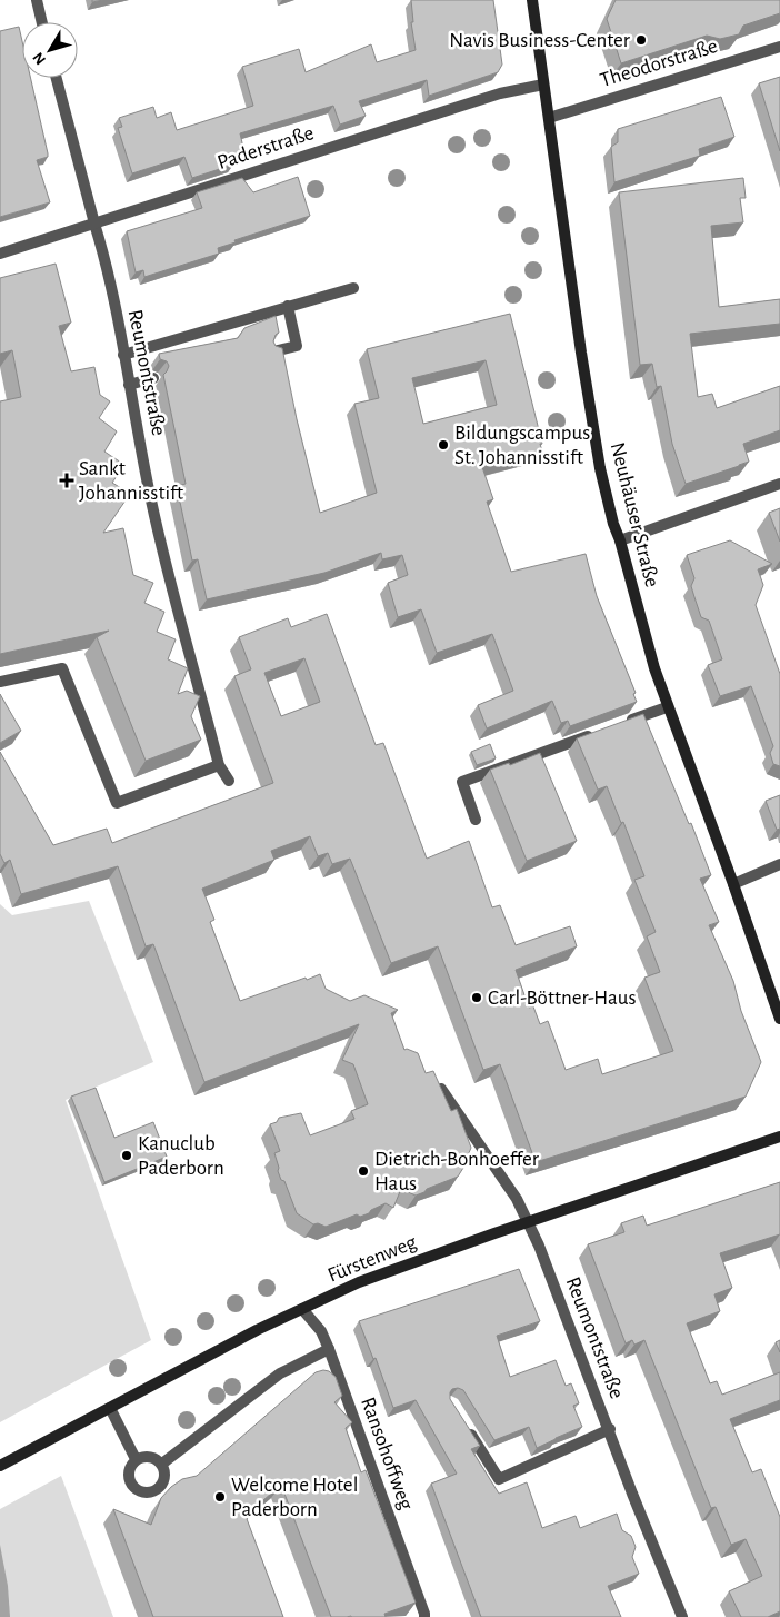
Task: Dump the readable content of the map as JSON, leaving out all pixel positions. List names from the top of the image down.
{
  "streets": {
    "main road": ["Neuhäuser Straße", "Fürstenweg"],
    "street": [
      "Theodorstraße",
      "Paderstraße",
      "Reumontstraße",
      "Ransohoffweg"
    ]
  },
  "crossings": [
    ["Theodorstraße", "Neuhäuser Straße"],
    ["Paderstraße", "Reumontstraße"],
    ["Paderstraße", "Neuhäuser Straße"],
    ["Reumontstraße", "Fürstenweg"],
    ["Fürstenweg", "Ransohoffweg"]
  ],
  "places": {
    "other": [
      "Navis Business-Center",
      "Bildungscampus St. Johannisstift",
      "Carl-Böttner-Haus",
      "Kanuclub Paderborn",
      "Dietrich-Bonhoeffer Haus",
      "Welcome Hotel Paderborn"
    ],
    "health": ["Sankt Johannisstift"]
  },
  "north": "bottom left"
}
